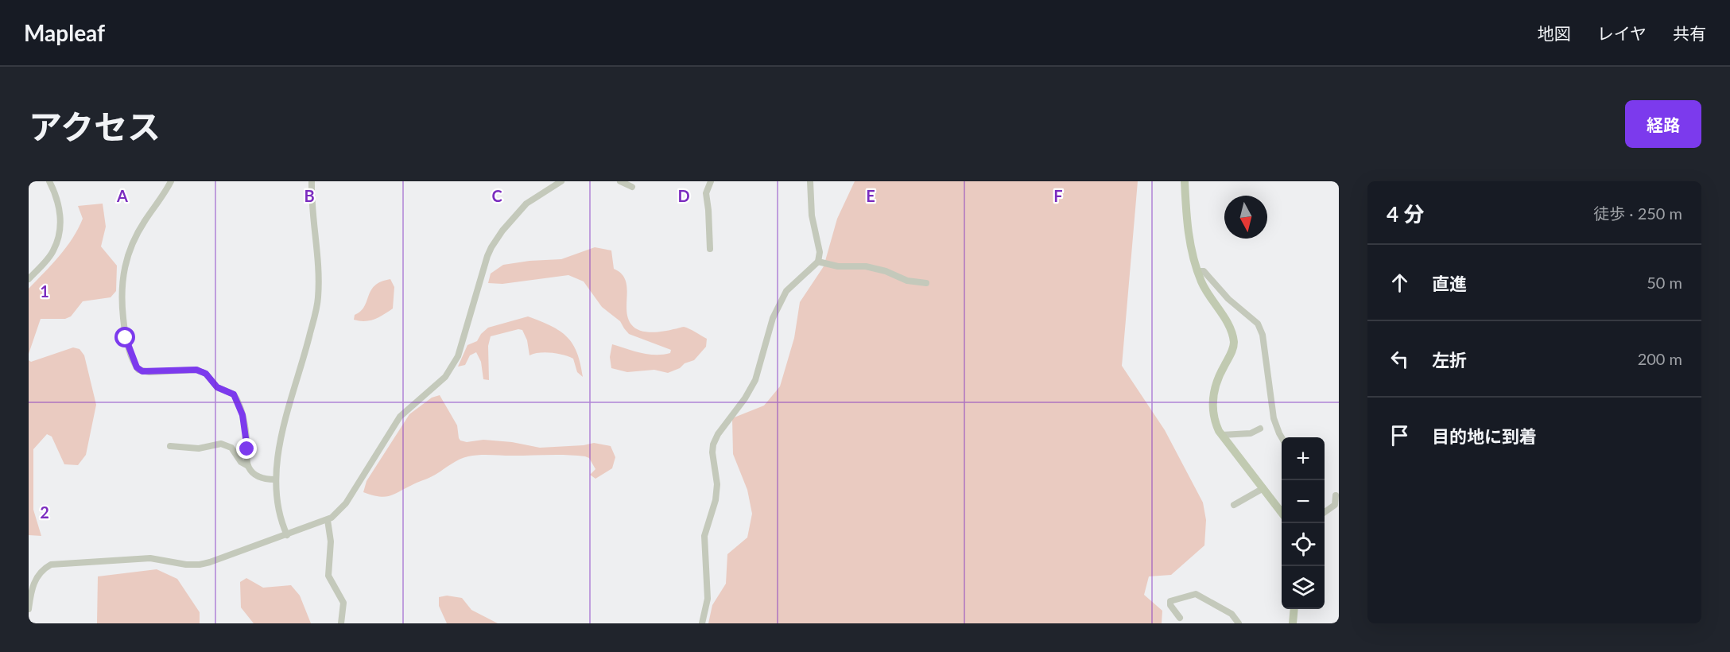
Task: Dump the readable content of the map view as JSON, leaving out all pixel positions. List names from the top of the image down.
{
  "north": "bottom",
  "page": {
    "header": "Mapleaf",
    "nav": ["地図", "レイヤ", "共有"],
    "title": "アクセス",
    "buttons": "経路",
    "heading": ["4 分", "徒歩 · 250 m"],
    "list": [
      ["直進", "50 m"],
      ["左折", "200 m"],
      "目的地に到着"
    ],
    "map_buttons": ["+", "−"]
  },
  "grid": {
    "columns": [
      "A",
      "B",
      "C",
      "D",
      "E",
      "F"
    ],
    "rows": ["1", "2"]
  }
}
